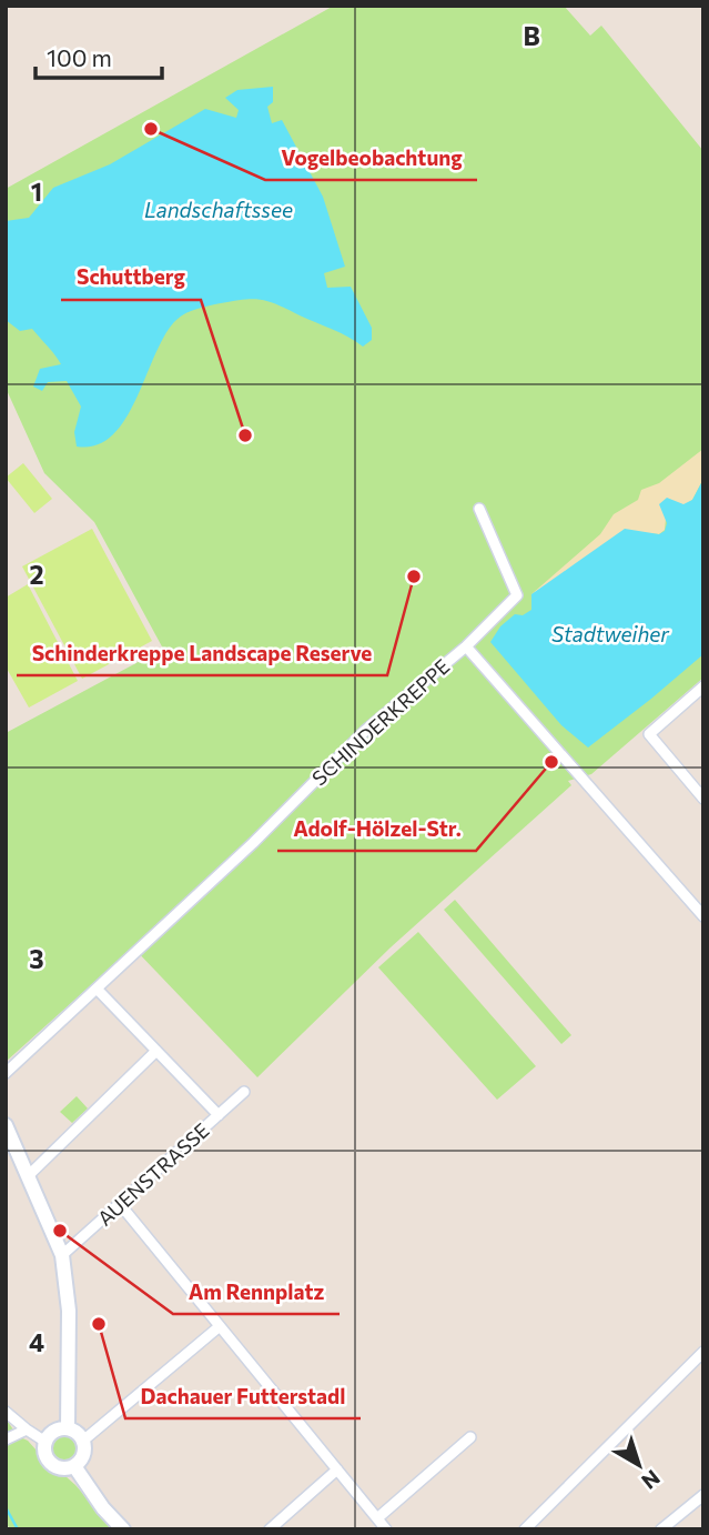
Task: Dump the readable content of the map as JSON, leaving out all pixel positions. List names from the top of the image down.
{
  "streets": {
    "street": ["SCHINDERKREPPE", "AUENSTRASSE"]
  },
  "water": ["Landschaftssee", "Stadtweiher"],
  "places": [
    "Vogelbeobachtung",
    "Schuttberg",
    "Schinderkreppe Landscape Reserve",
    "Adolf-Hölzel-Str.",
    "Am Rennplatz",
    "Dachauer Futterstadl"
  ],
  "scale_bar": "100 m",
  "north": "bottom right",
  "grid": {
    "columns": ["B"],
    "rows": [
      "1",
      "2",
      "3",
      "4"
    ]
  }
}
